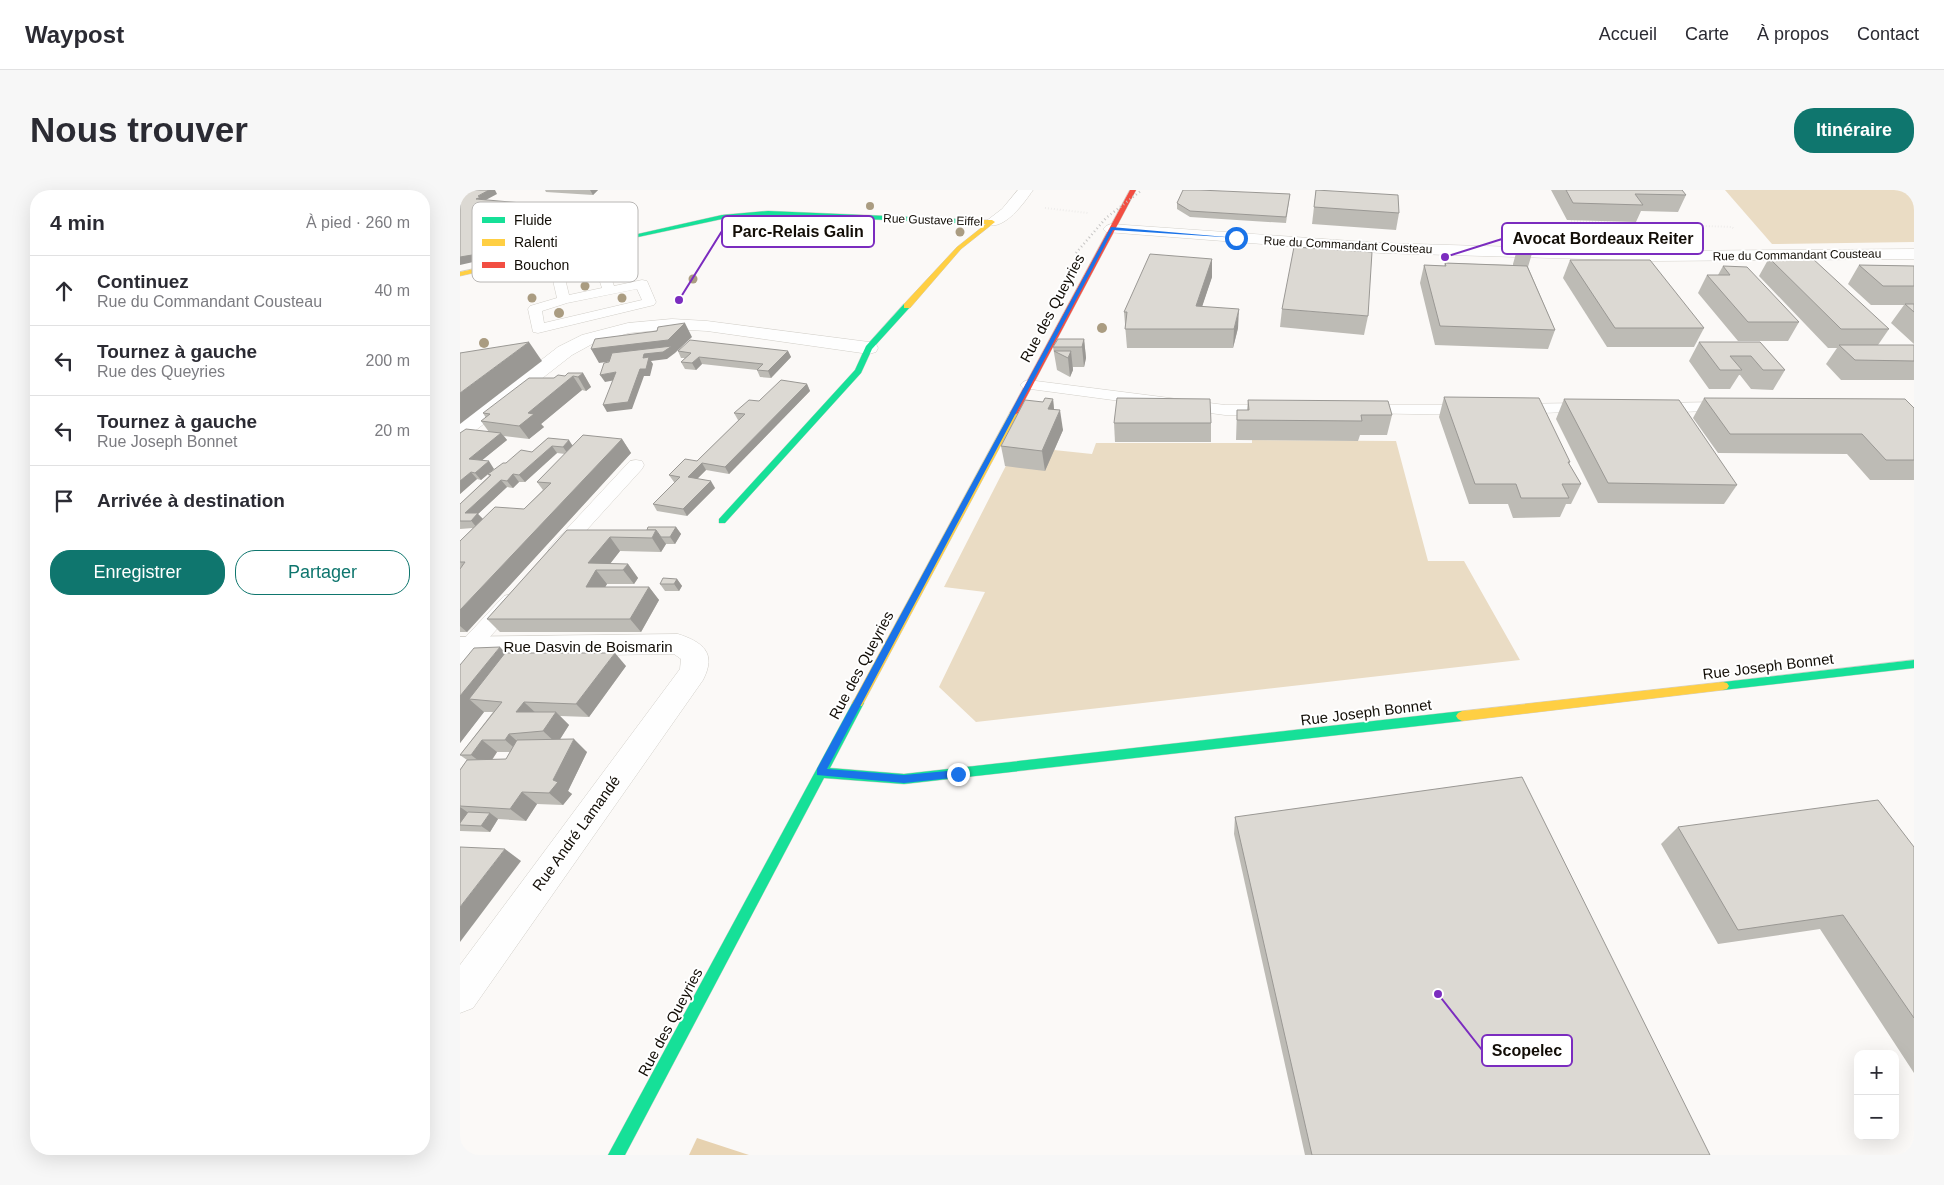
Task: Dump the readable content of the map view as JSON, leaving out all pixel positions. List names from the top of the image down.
{
  "streets": {
    "street": [
      "Rue Gustave Eiffel",
      "Rue du Commandant Cousteau",
      "Rue des Queyries",
      "Rue Dasvin de Boismarin",
      "Rue Joseph Bonnet",
      "Rue André Lamandé"
    ]
  },
  "crossings": [
    ["Rue du Commandant Cousteau", "Rue des Queyries"],
    ["Rue des Queyries", "Rue Joseph Bonnet"],
    ["Rue Dasvin de Boismarin", "Rue André Lamandé"]
  ],
  "places": ["Avocat Bordeaux Reiter", "Parc-Relais Galin", "Scopelec"],
  "legend": ["Fluide", "Ralenti", "Bouchon"],
  "page": {
    "header": "Waypost",
    "nav": [
      "Accueil",
      "Carte",
      "À propos",
      "Contact"
    ],
    "buttons": [
      "Itinéraire",
      ["Enregistrer", "Partager"]
    ],
    "title": "Nous trouver",
    "heading": ["4 min", "À pied · 260 m"],
    "list": [
      ["Continuez", "Rue du Commandant Cousteau", "40 m"],
      ["Tournez à gauche", "Rue des Queyries", "200 m"],
      ["Tournez à gauche", "Rue Joseph Bonnet", "20 m"],
      "Arrivée à destination"
    ],
    "map_buttons": ["+", "−"]
  }
}
